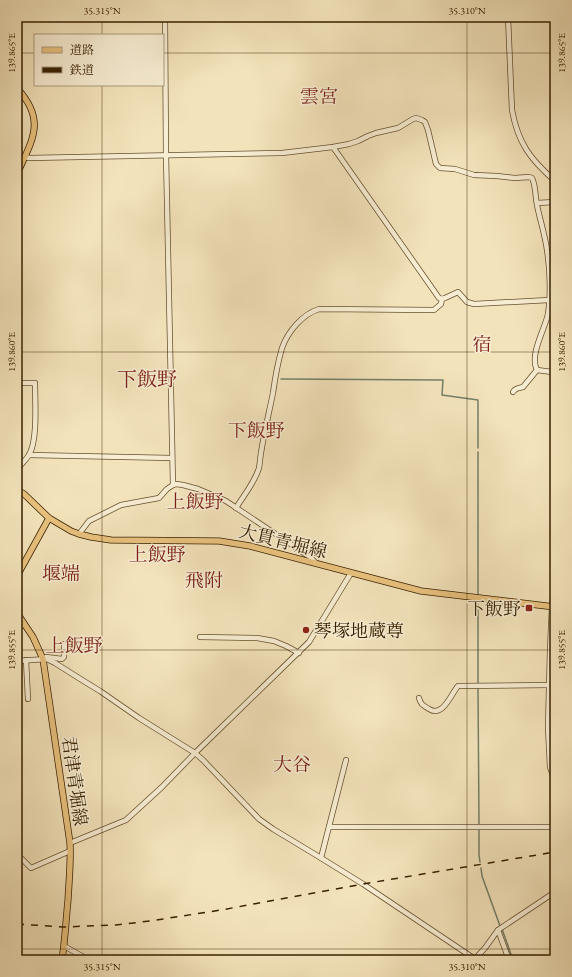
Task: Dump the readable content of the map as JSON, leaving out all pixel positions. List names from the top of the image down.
{
  "streets": {
    "main road": ["大貫青堀線", "君津青堀線"]
  },
  "districts": [
    "雲宮",
    "宿",
    "下飯野",
    "下飯野",
    "上飯野",
    "上飯野",
    "堰端",
    "飛附",
    "上飯野",
    "大谷"
  ],
  "places": {
    "transit": ["下飯野"],
    "other": ["琴塚地蔵尊"]
  },
  "legend": ["道路", "鉄道"],
  "coordinates": [
    "35.315°N",
    "35.310°N",
    "139.865°E",
    "139.860°E",
    "139.855°E"
  ]
}
